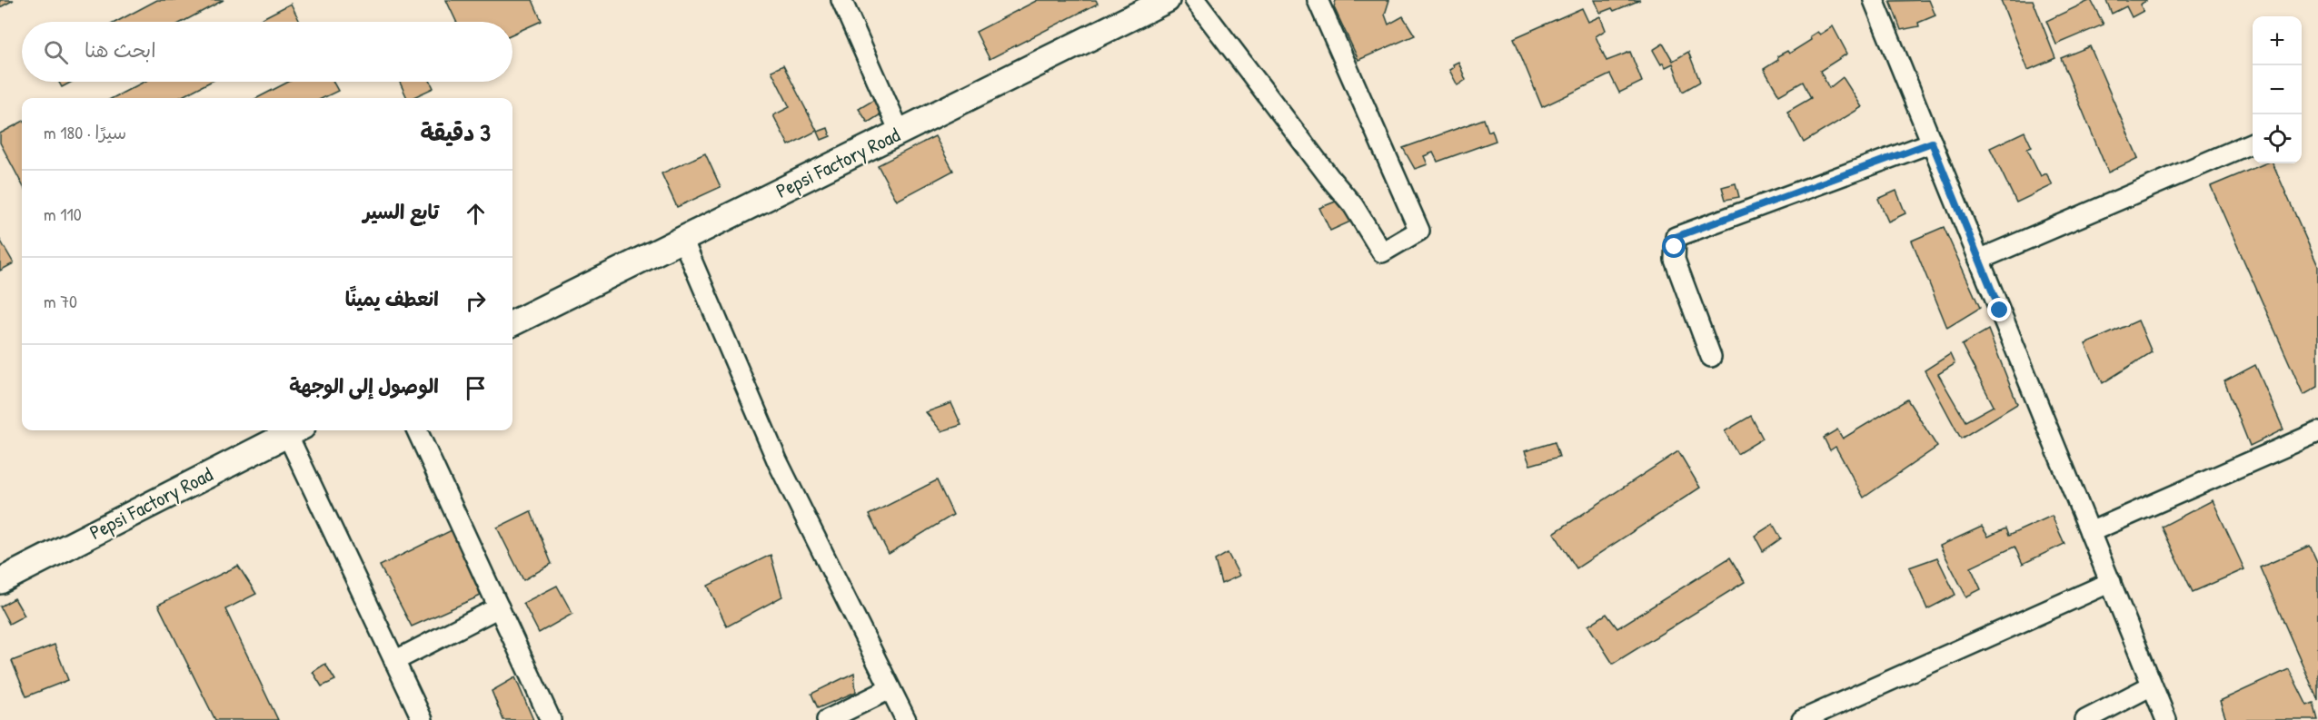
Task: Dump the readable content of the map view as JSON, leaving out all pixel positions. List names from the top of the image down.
{
  "streets": {
    "main road": ["Pepsi Factory Road"]
  },
  "page": {
    "map_buttons": ["+", "−"],
    "search": "ابحث هنا",
    "heading": ["3 دقيقة", "سيرًا · 180 m"],
    "list": [
      ["تابع السير", "110 m"],
      ["انعطف يمينًا", "70 m"],
      "الوصول إلى الوجهة"
    ]
  }
}
